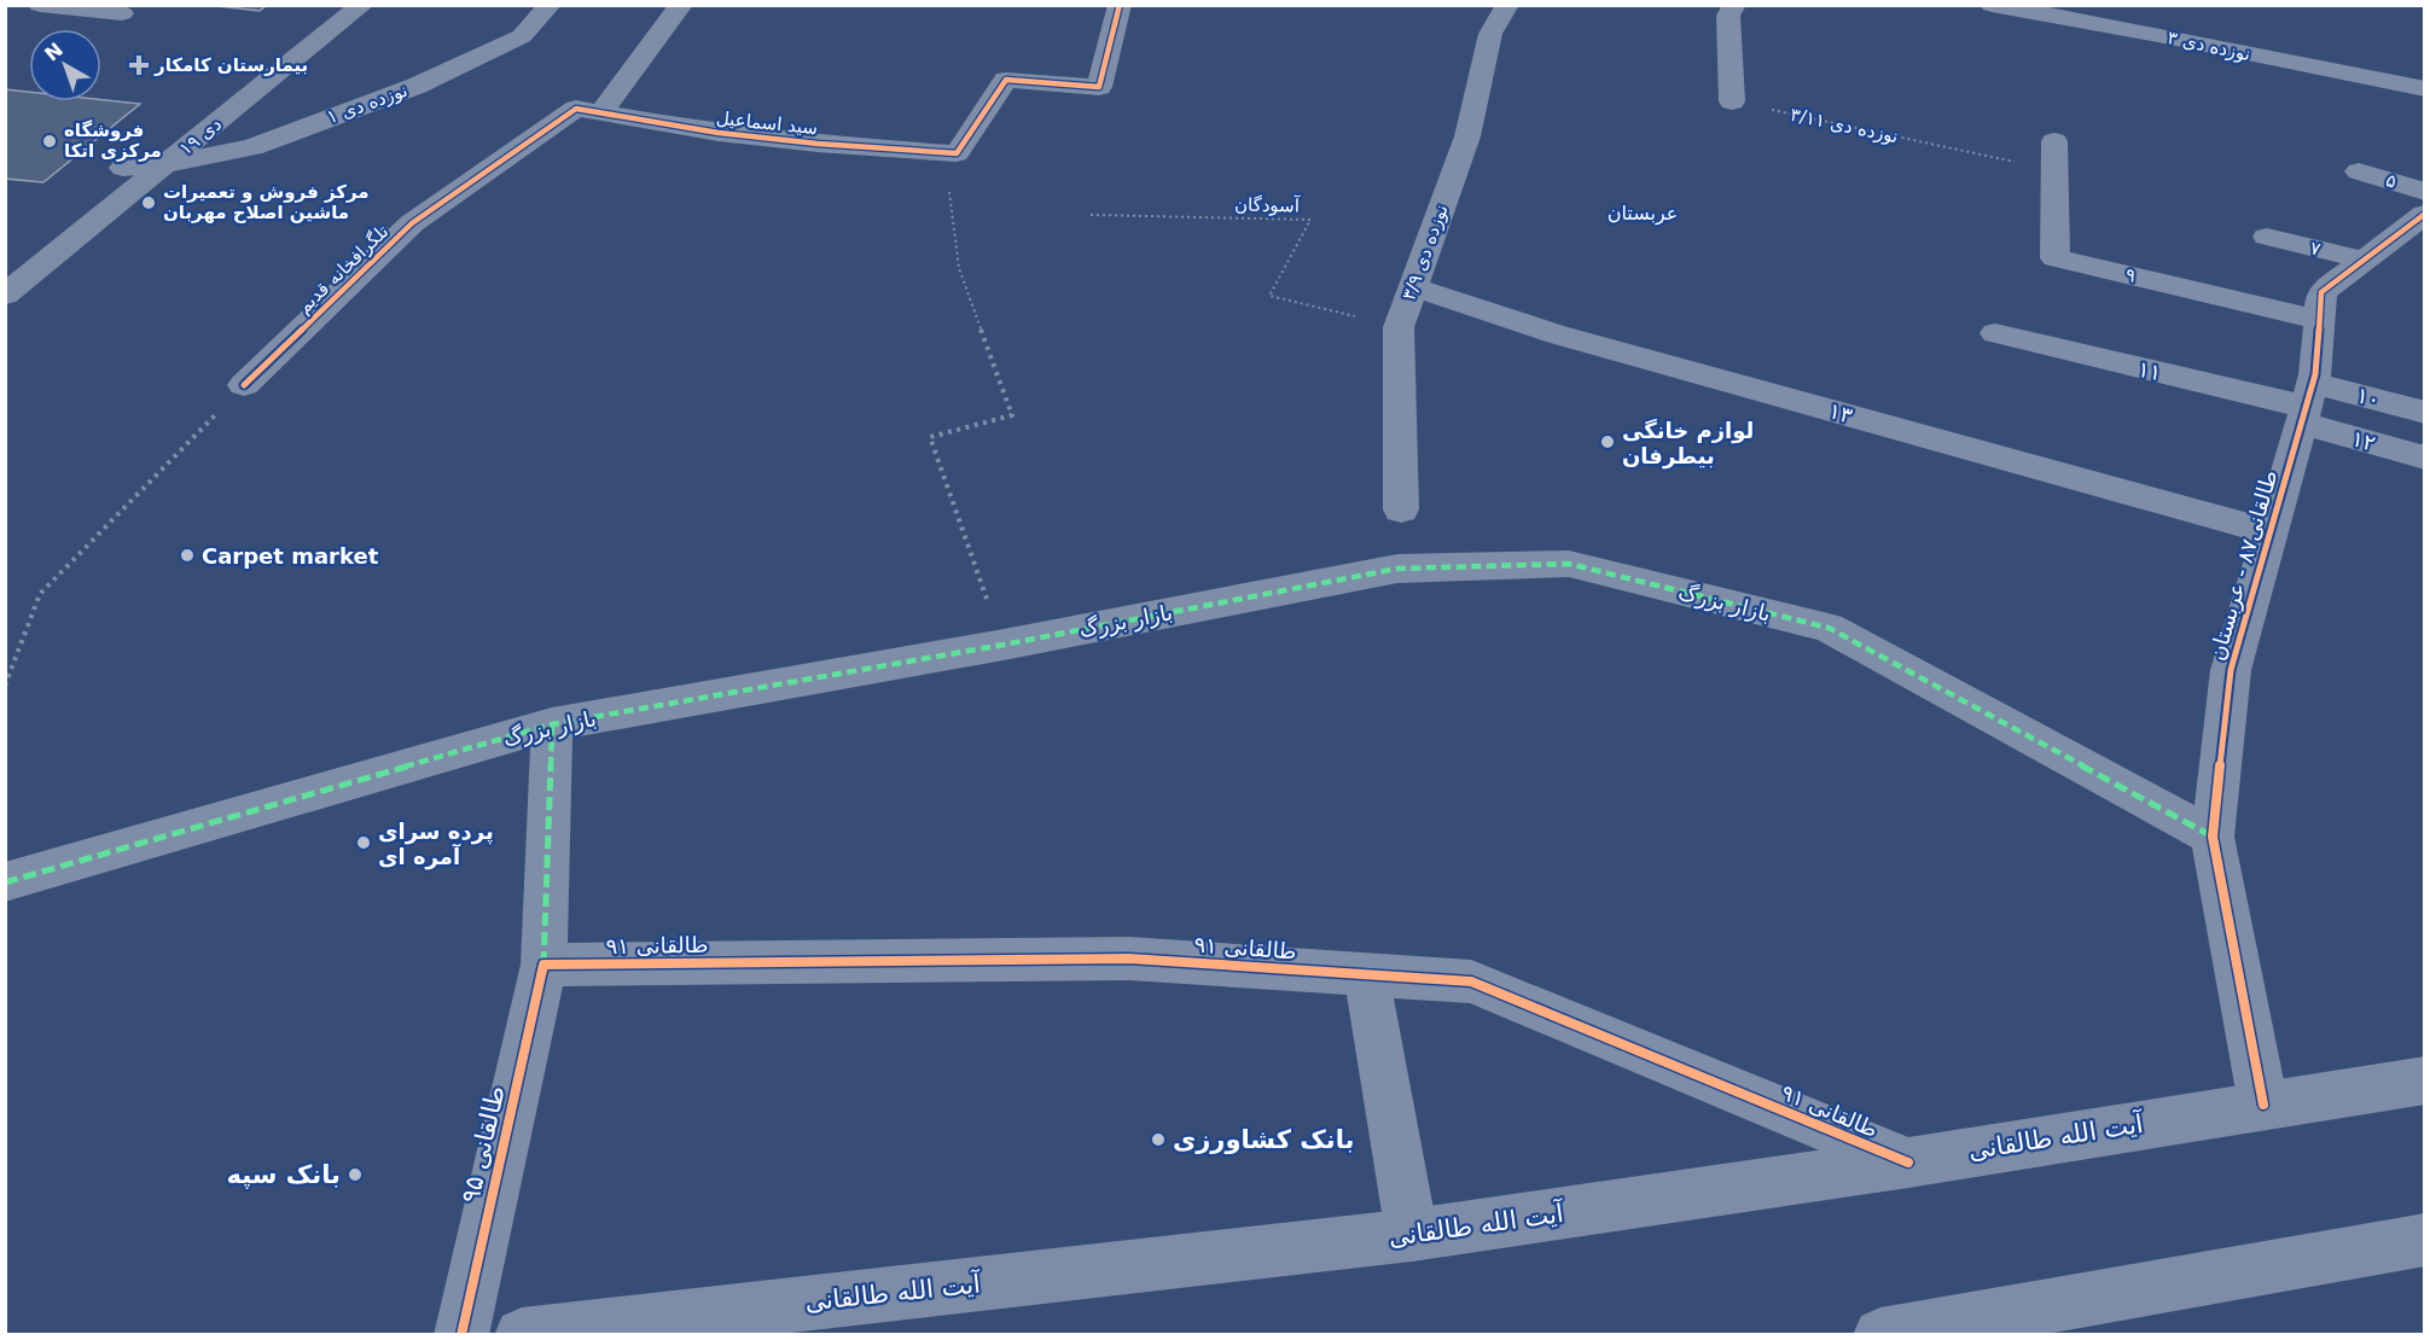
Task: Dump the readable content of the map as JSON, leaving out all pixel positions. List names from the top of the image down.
{
  "streets": {
    "main road": ["۱۹ دی", "آیت الله طالقانی"],
    "street": [
      "نوزده دی ۳",
      "نوزده دی ۱",
      "سید اسماعیل",
      "۵",
      "۷",
      "نوزده دی ۳/۹",
      "تلگرافخانه قدیم",
      "۹",
      "۱۱",
      "۱۰",
      "۱۳",
      "۱۲",
      "طالقانی۸۷ - عربستان",
      "بازار بزرگ",
      "طالقانی ۹۱",
      "طالقانی ۹۵"
    ],
    "path": ["نوزده دی ۳/۱۱", "آسودگان"]
  },
  "crossings": [
    ["نوزده دی ۱", "۱۹ دی"],
    ["سید اسماعیل", "تلگرافخانه قدیم"],
    ["نوزده دی ۳/۱۱", "۹"],
    ["آسودگان", "نوزده دی ۳/۹"],
    ["۷", "طالقانی۸۷ - عربستان"],
    ["نوزده دی ۳/۹", "۱۳"],
    ["۹", "طالقانی۸۷ - عربستان"],
    ["۱۱", "۱۰"],
    ["۱۱", "۱۲"],
    ["۱۱", "طالقانی۸۷ - عربستان"],
    ["۱۰", "۱۲"],
    ["۱۰", "طالقانی۸۷ - عربستان"],
    ["۱۳", "طالقانی۸۷ - عربستان"],
    ["۱۲", "طالقانی۸۷ - عربستان"],
    ["طالقانی۸۷ - عربستان", "بازار بزرگ"],
    ["طالقانی۸۷ - عربستان", "آیت الله طالقانی"],
    ["بازار بزرگ", "طالقانی ۹۵"],
    ["طالقانی ۹۱", "آیت الله طالقانی"],
    ["طالقانی ۹۱", "طالقانی ۹۵"]
  ],
  "districts": ["عربستان"],
  "places": {
    "health": ["بیمارستان کامکار"],
    "other": [
      "فروشگاه مرکزی اتکا",
      "مرکز فروش و تعمیرات ماشین اصلاح مهربان",
      "لوازم خانگی بیطرفان",
      "Carpet market",
      "پرده سرای آمره ای",
      "بانک کشاورزی",
      "بانک سپه"
    ]
  },
  "north": "top left"
}
